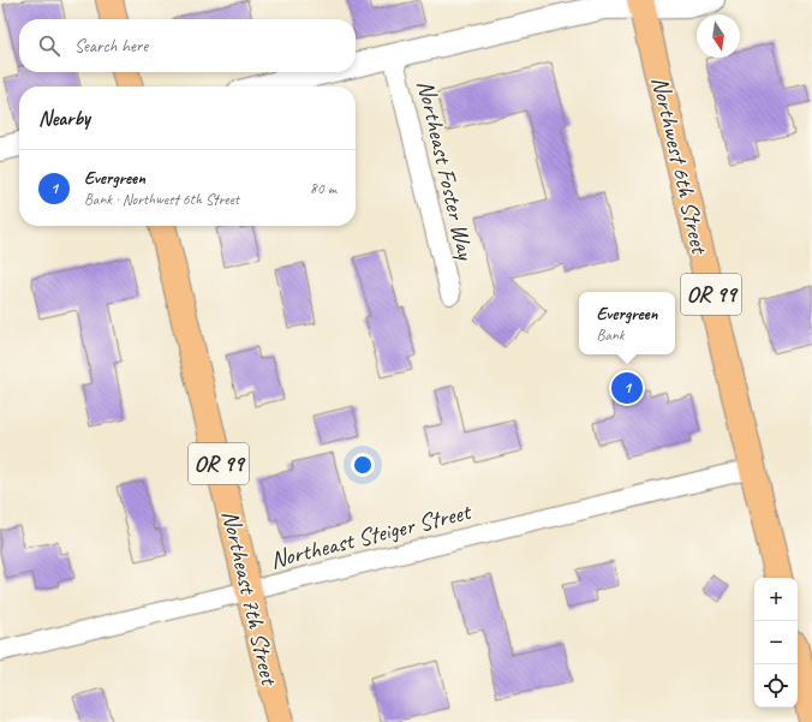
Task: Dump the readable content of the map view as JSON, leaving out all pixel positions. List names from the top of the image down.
{
  "streets": {
    "highway": ["Northwest 6th Street", "OR 99", "Northeast 7th Street"],
    "street": ["Northeast Foster Way", "Northeast Steiger Street"]
  },
  "crossings": [
    ["Northwest 6th Street", "Northeast Steiger Street"],
    ["Northeast Steiger Street", "Northeast 7th Street"]
  ],
  "north": "bottom",
  "page": {
    "search": "Search here",
    "heading": "Nearby",
    "list": [
      {
        "mark": "1",
        "name": "Evergreen",
        "note": "Bank · Northwest 6th Street",
        "value": "80 m"
      }
    ],
    "popup": ["Evergreen", "Bank"],
    "pins": "1",
    "map_buttons": ["+", "−"]
  }
}
